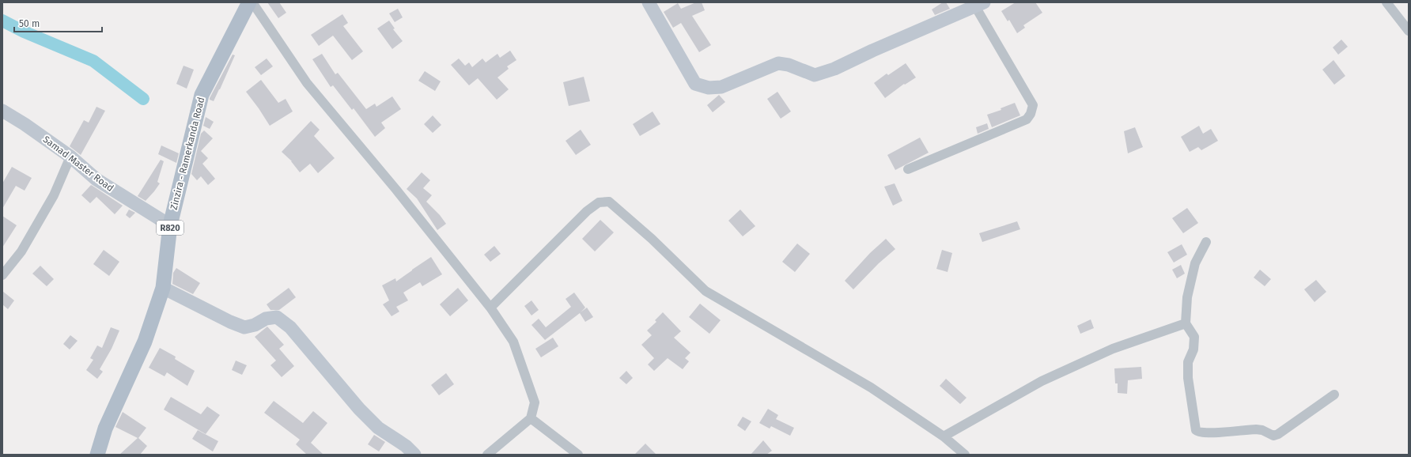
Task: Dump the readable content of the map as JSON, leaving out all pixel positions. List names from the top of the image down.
{
  "streets": {
    "main road": ["Zinzira - Ramerkanda Road", "R820"],
    "street": ["Samad Master Road"]
  },
  "crossings": [
    ["Zinzira - Ramerkanda Road", "Samad Master Road"]
  ],
  "scale_bar": "50 m"
}
